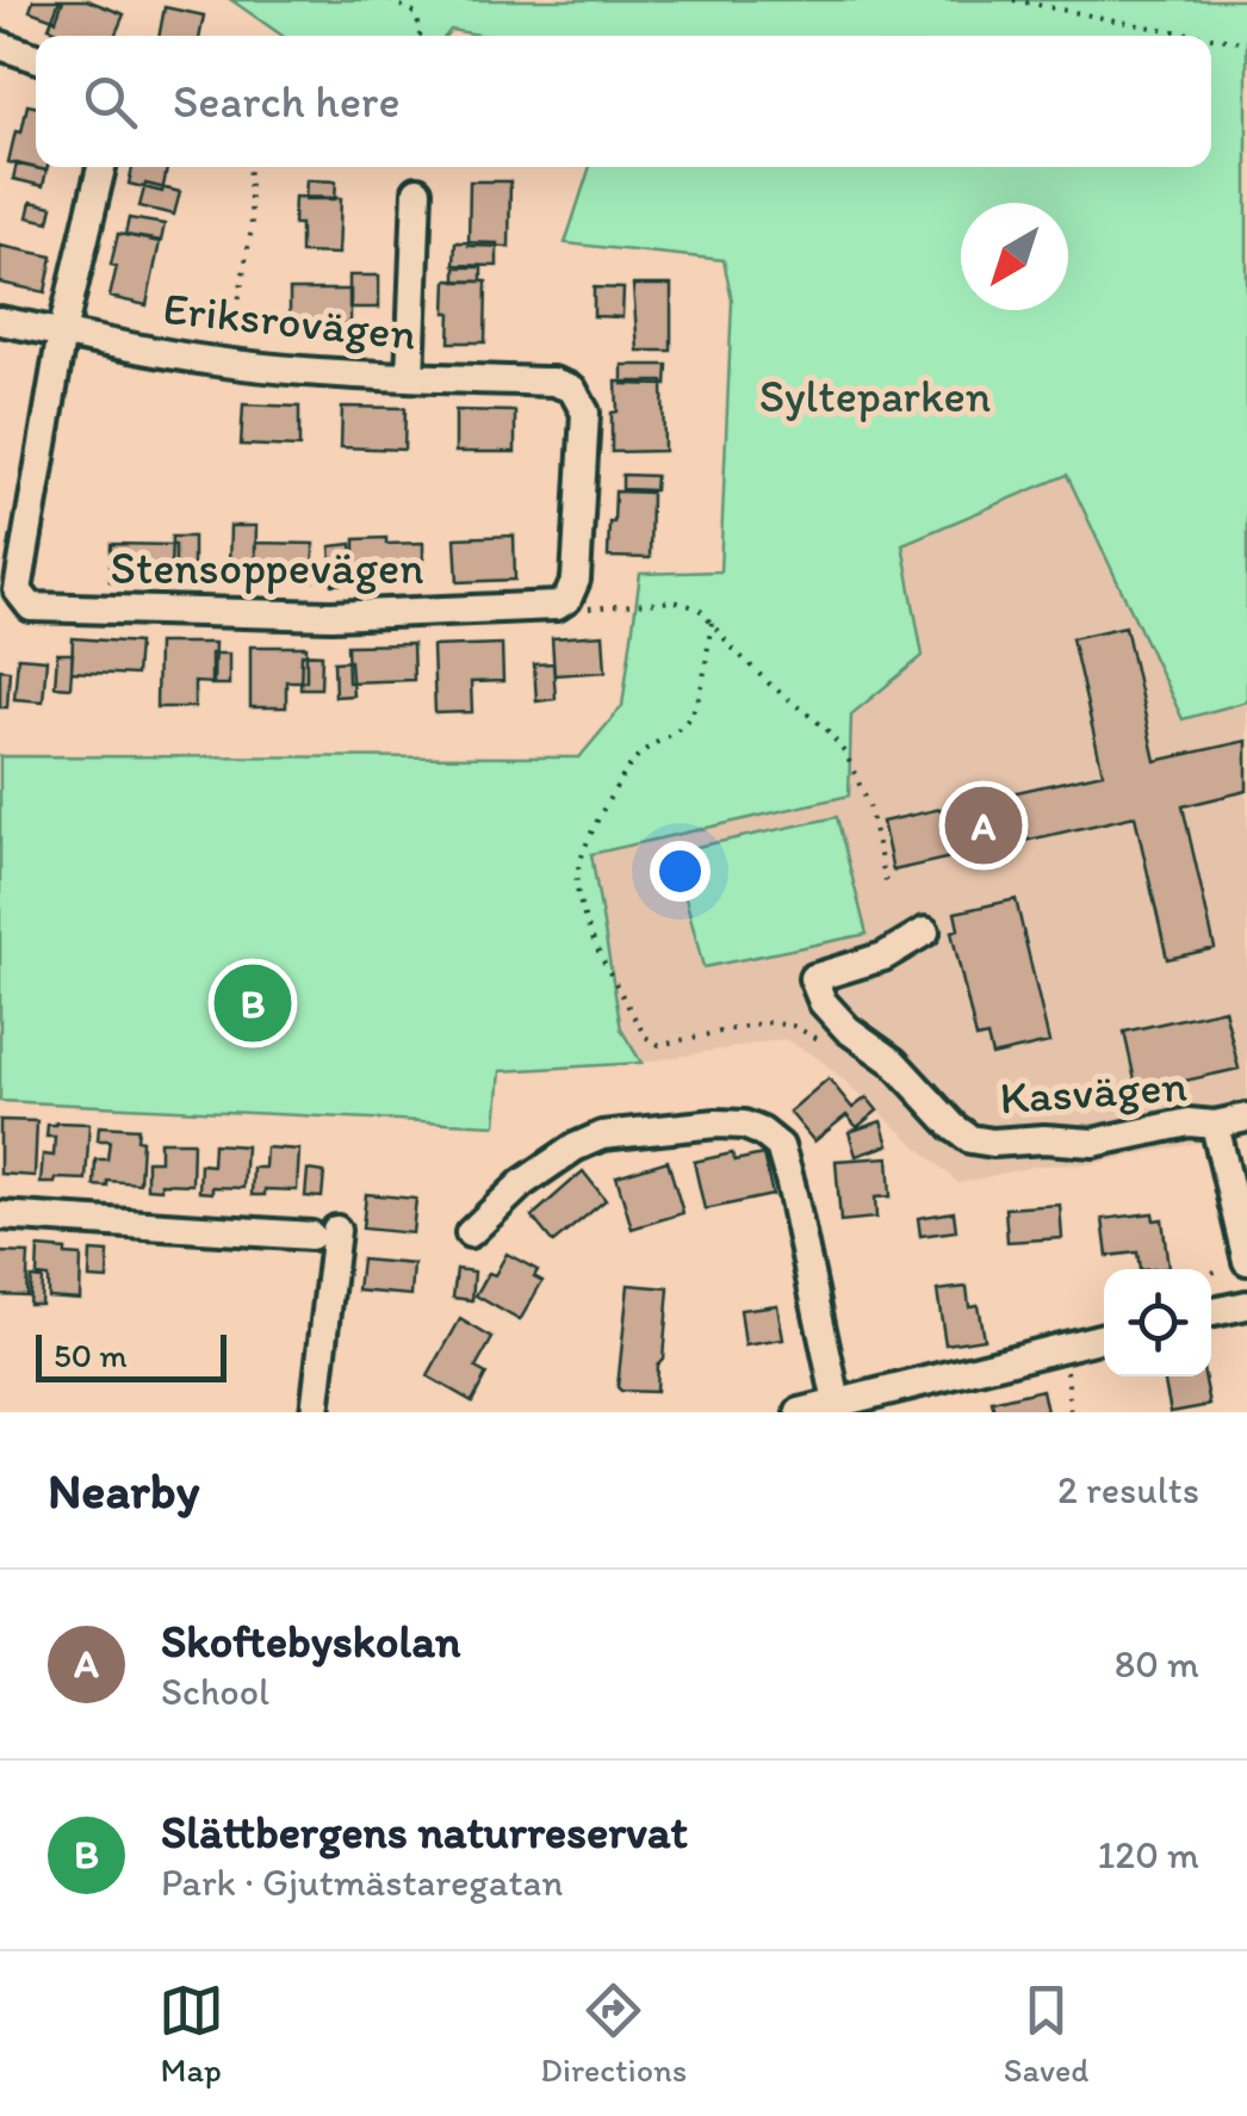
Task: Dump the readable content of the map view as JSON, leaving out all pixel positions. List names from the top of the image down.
{
  "streets": {
    "street": ["Eriksrovägen", "Stensoppevägen", "Kasvägen"]
  },
  "crossings": [
    ["Eriksrovägen", "Stensoppevägen"]
  ],
  "parks": ["Sylteparken"],
  "scale_bar": "50 m",
  "north": "bottom left",
  "page": {
    "search": "Search here",
    "pins": ["A", "B"],
    "scale": "50 m",
    "heading": ["Nearby", "2 results"],
    "list": [
      {
        "mark": "A",
        "name": "Skoftebyskolan",
        "note": "School",
        "value": "80 m"
      },
      {
        "mark": "B",
        "name": "Slättbergens naturreservat",
        "note": "Park · Gjutmästaregatan",
        "value": "120 m"
      }
    ],
    "nav": ["Map", "Directions", "Saved"]
  }
}
